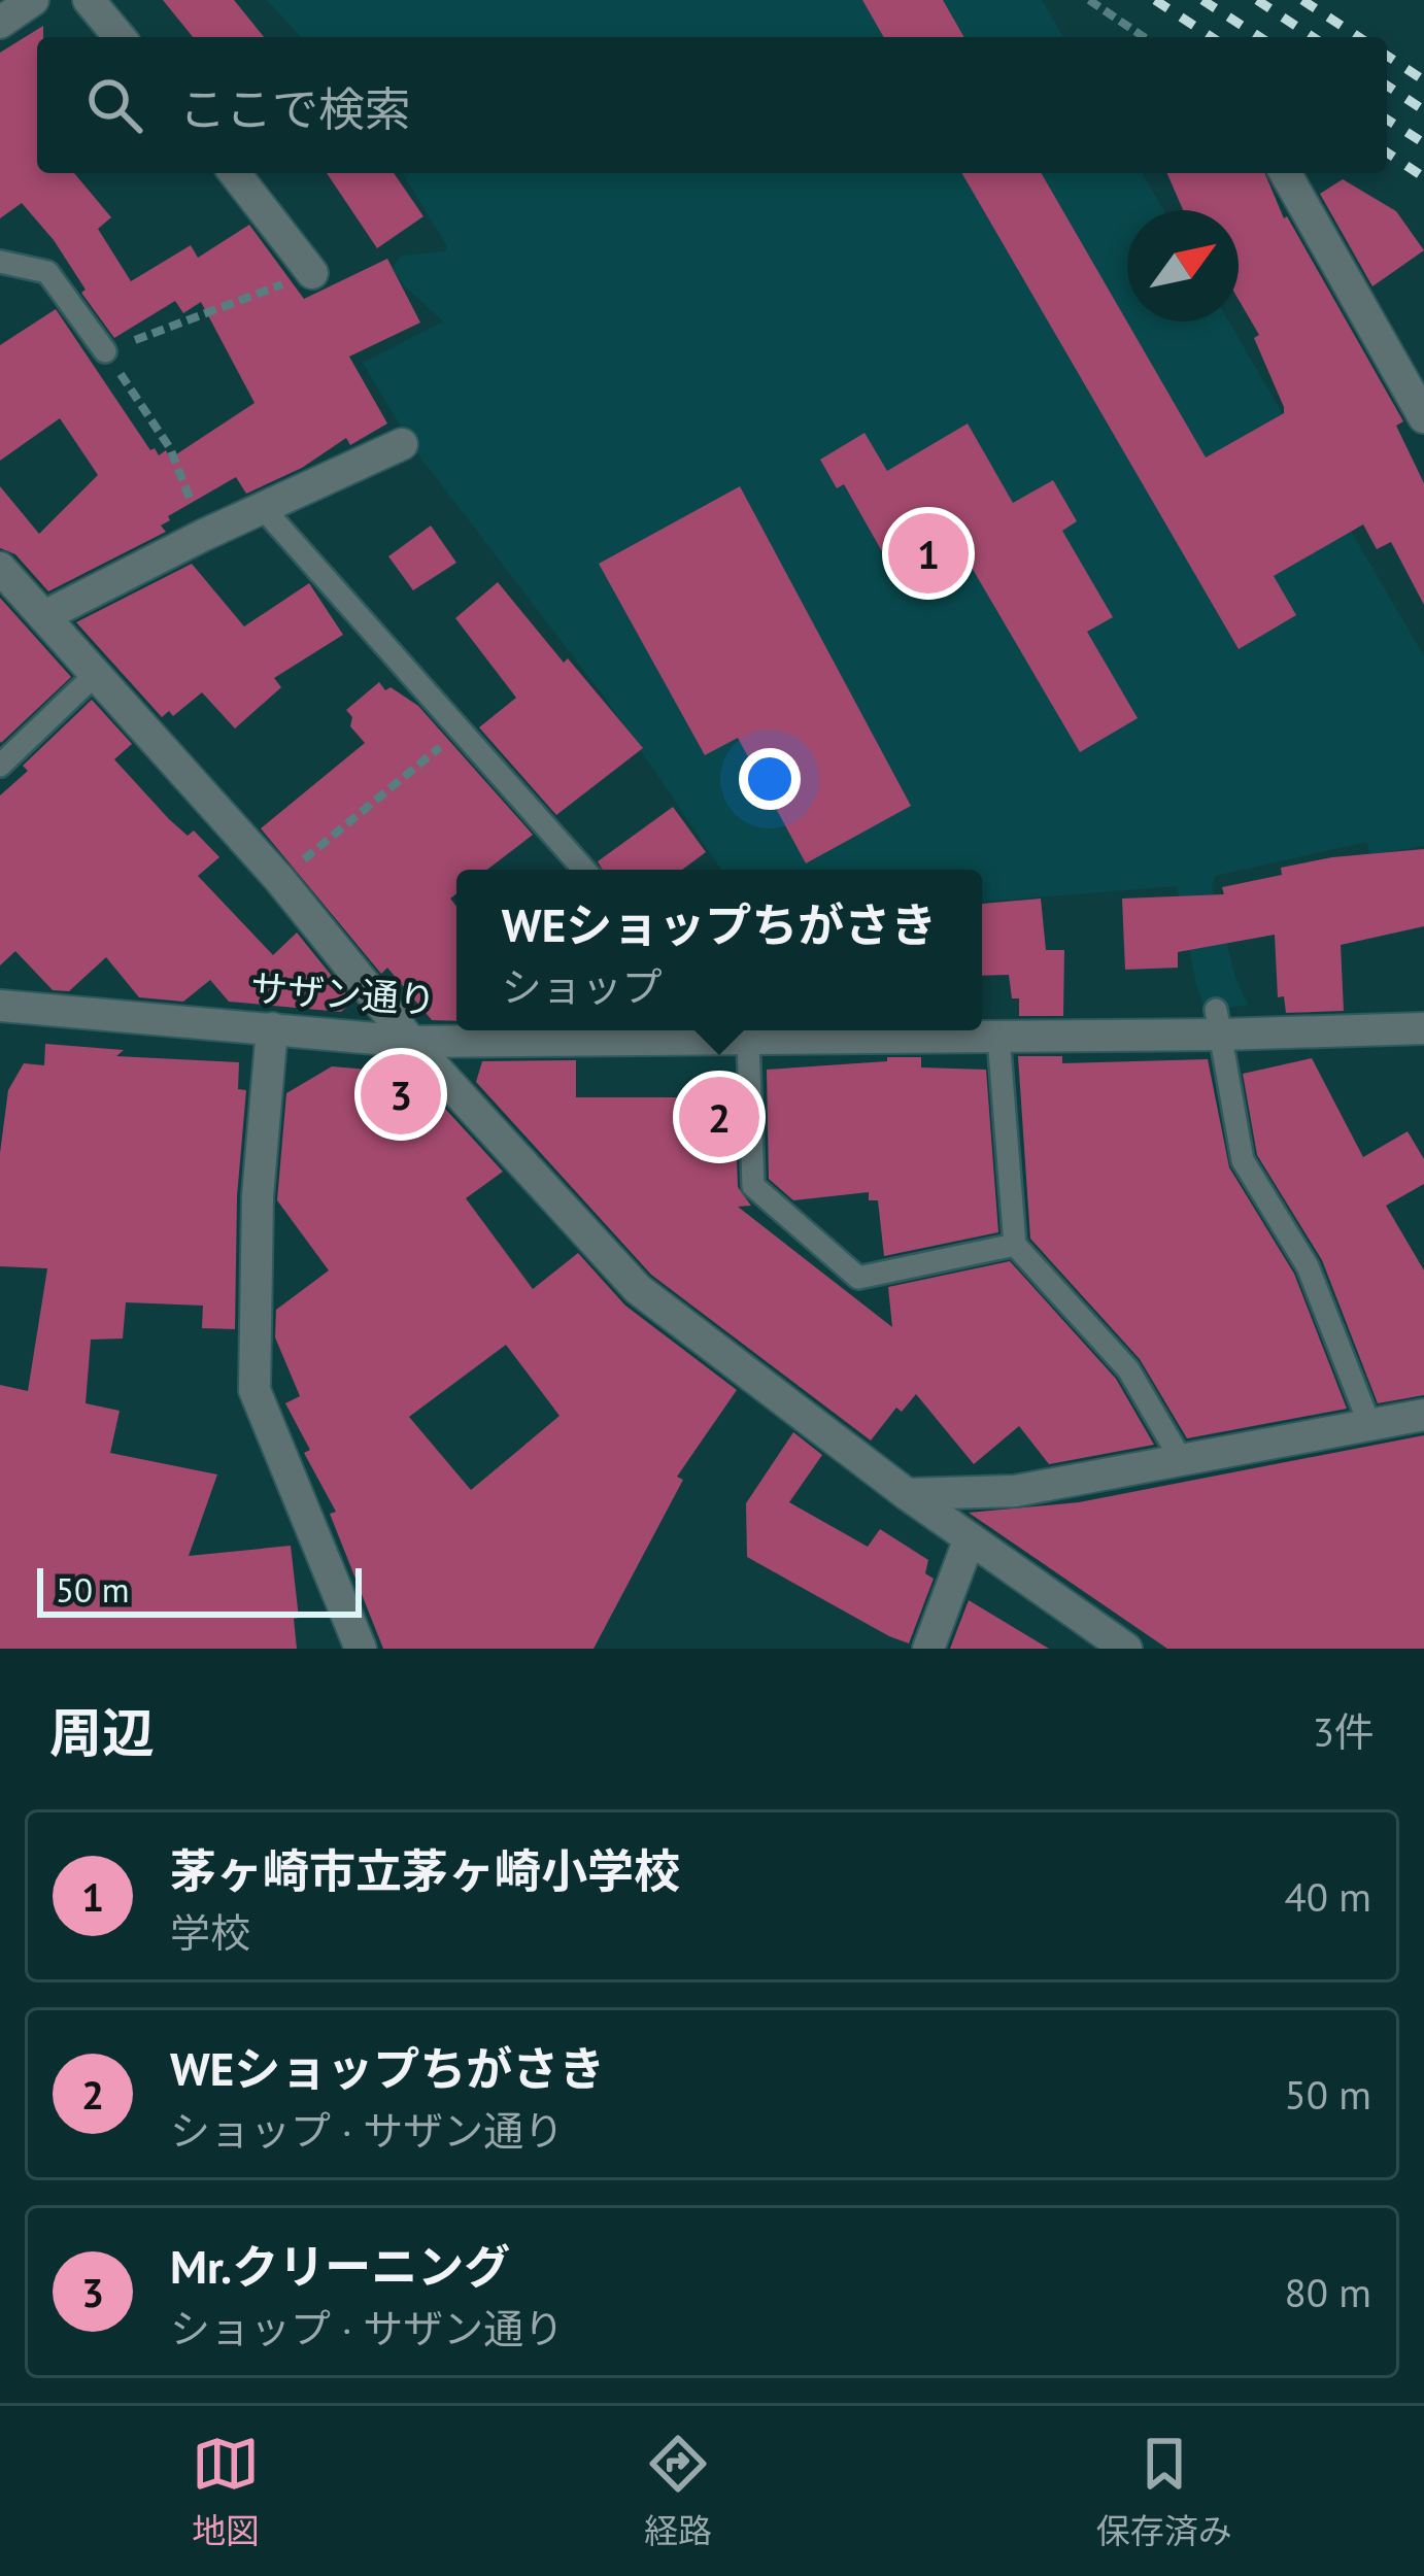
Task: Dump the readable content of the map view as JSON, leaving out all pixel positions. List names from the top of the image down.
{
  "streets": {
    "street": ["サザン通り"]
  },
  "scale_bar": "50 m",
  "north": "top right",
  "page": {
    "search": "ここで検索",
    "pins": ["1", "3", "2"],
    "popup": ["WEショップちがさき", "ショップ"],
    "scale": "50 m",
    "heading": ["周辺", "3件"],
    "list": [
      {
        "mark": "1",
        "name": "茅ヶ崎市立茅ヶ崎小学校",
        "note": "学校",
        "value": "40 m"
      },
      {
        "mark": "2",
        "name": "WEショップちがさき",
        "note": "ショップ · サザン通り",
        "value": "50 m"
      },
      {
        "mark": "3",
        "name": "Mr.クリーニング",
        "note": "ショップ · サザン通り",
        "value": "80 m"
      }
    ],
    "nav": ["地図", "経路", "保存済み"]
  }
}
